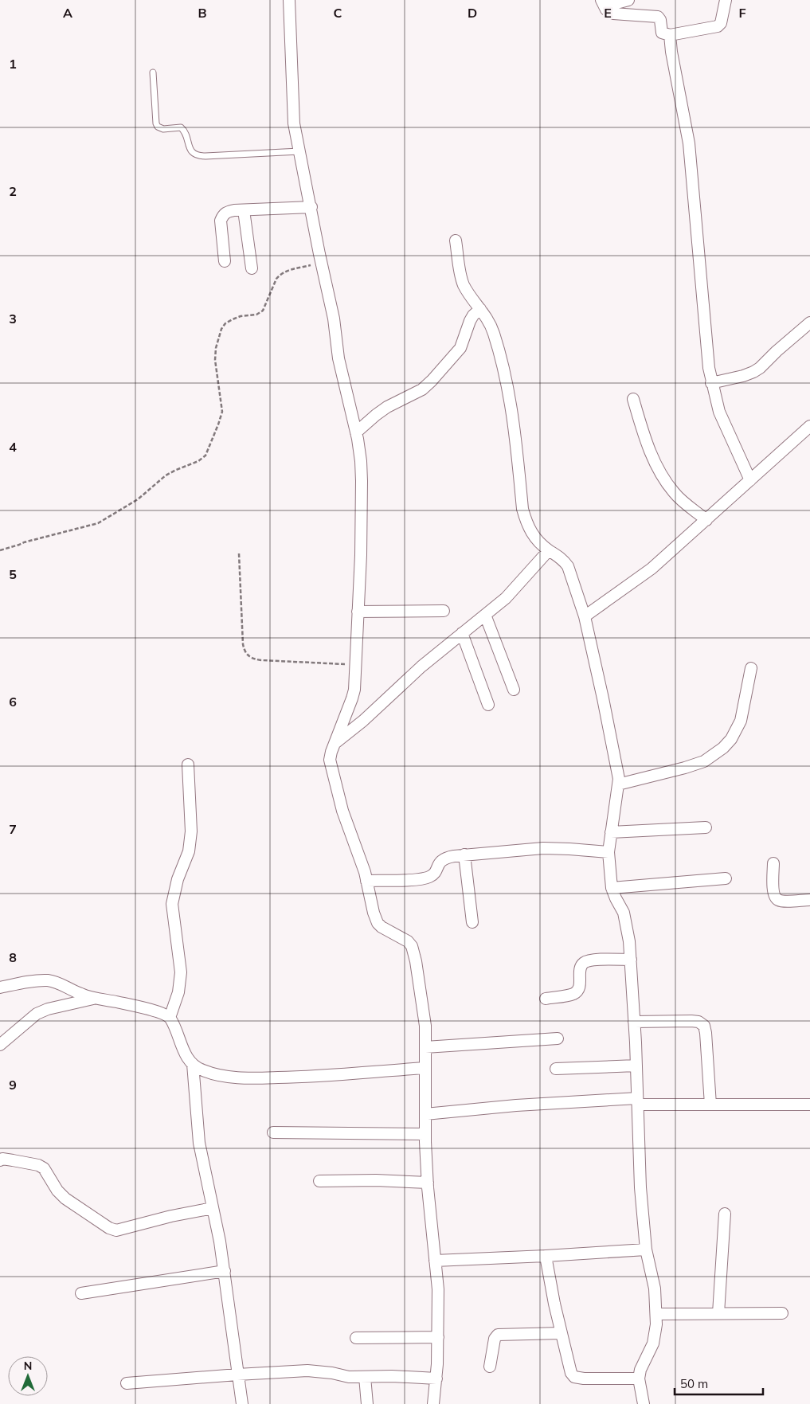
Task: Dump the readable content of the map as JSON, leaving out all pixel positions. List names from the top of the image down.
{
  "scale_bar": "50 m",
  "north": "top",
  "grid": {
    "columns": [
      "A",
      "B",
      "C",
      "D",
      "E",
      "F"
    ],
    "rows": [
      "1",
      "2",
      "3",
      "4",
      "5",
      "6",
      "7",
      "8",
      "9"
    ]
  }
}
